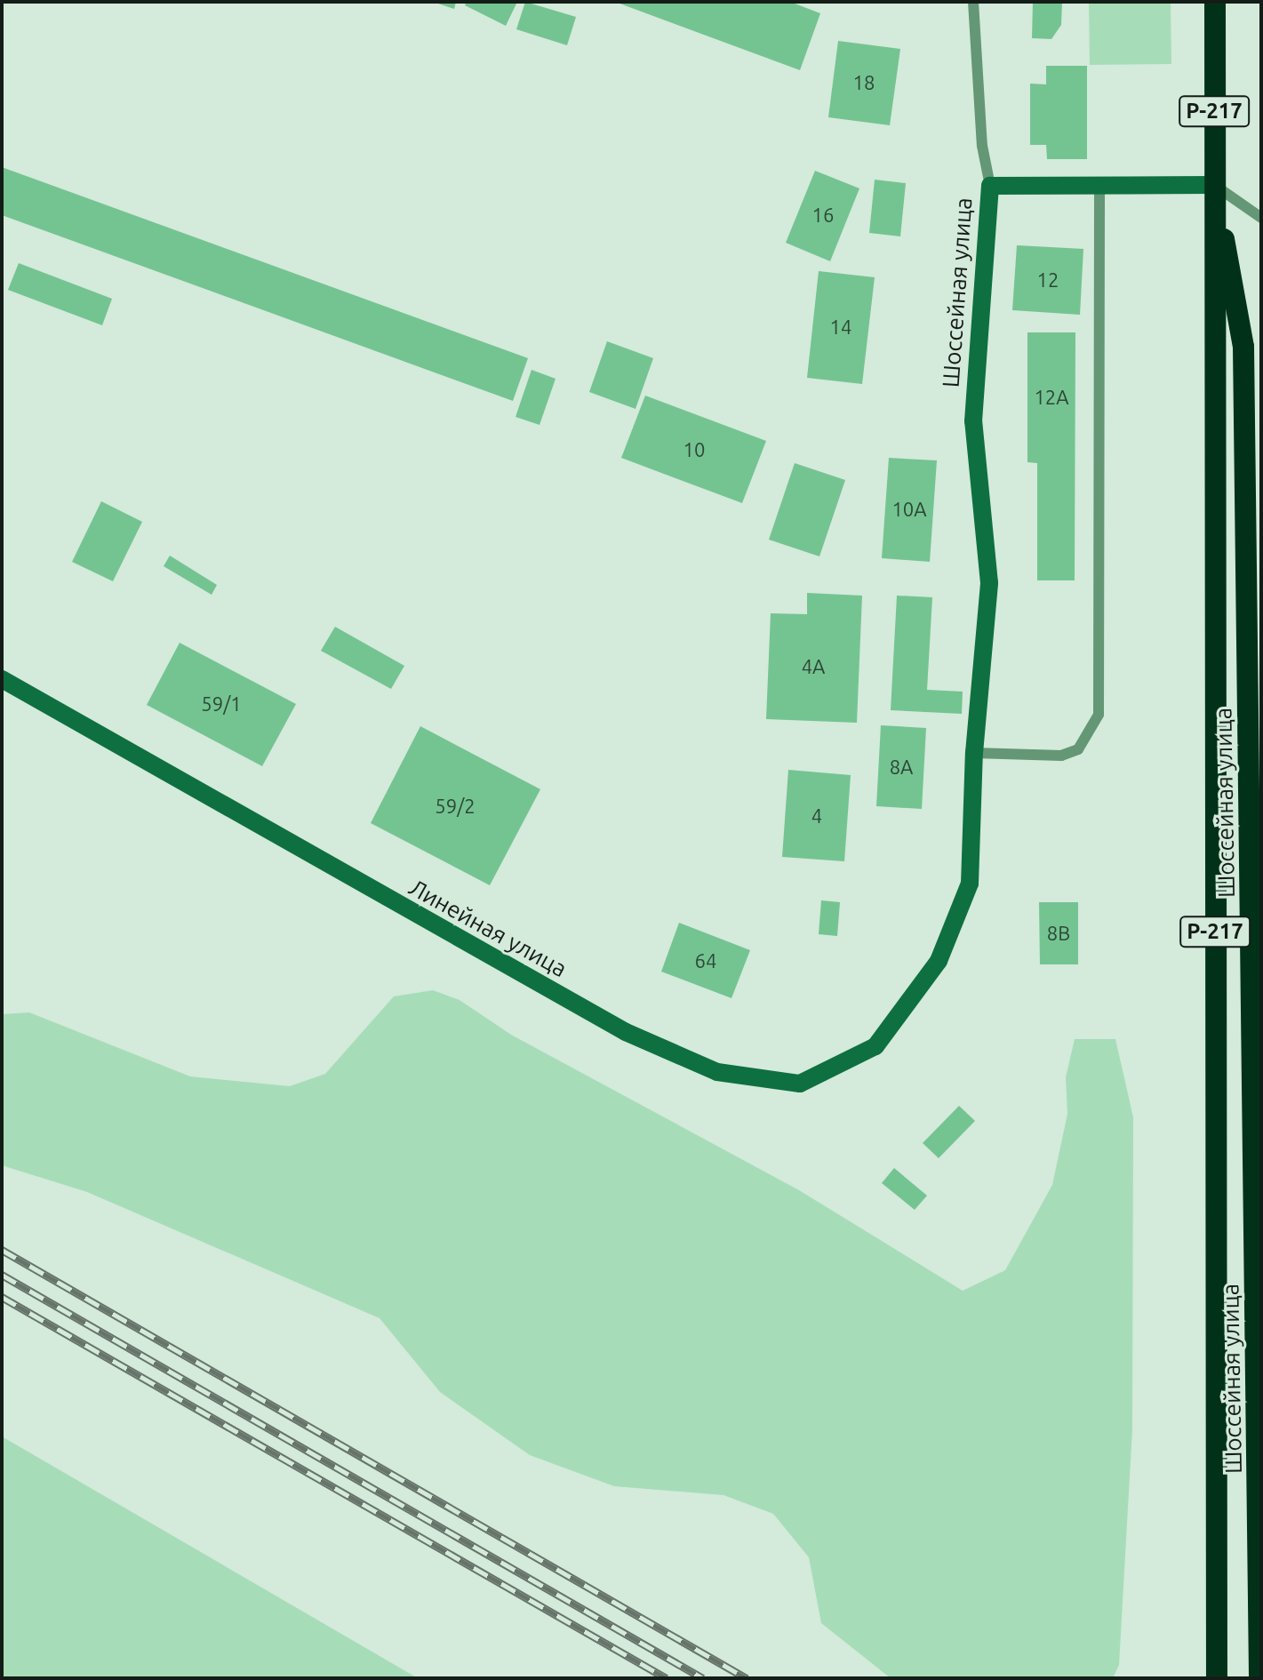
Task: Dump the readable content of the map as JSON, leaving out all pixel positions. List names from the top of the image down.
{
  "streets": {
    "highway": ["Р-217", "Шоссейная улица"],
    "street": ["Линейная улица"]
  },
  "crossings": [
    ["Шоссейная улица", "Линейная улица"]
  ],
  "house_numbers": [
    "18",
    "16",
    "12",
    "14",
    "12А",
    "10",
    "10А",
    "4А",
    "59/1",
    "8А",
    "59/2",
    "4",
    "8В",
    "64"
  ]
}
